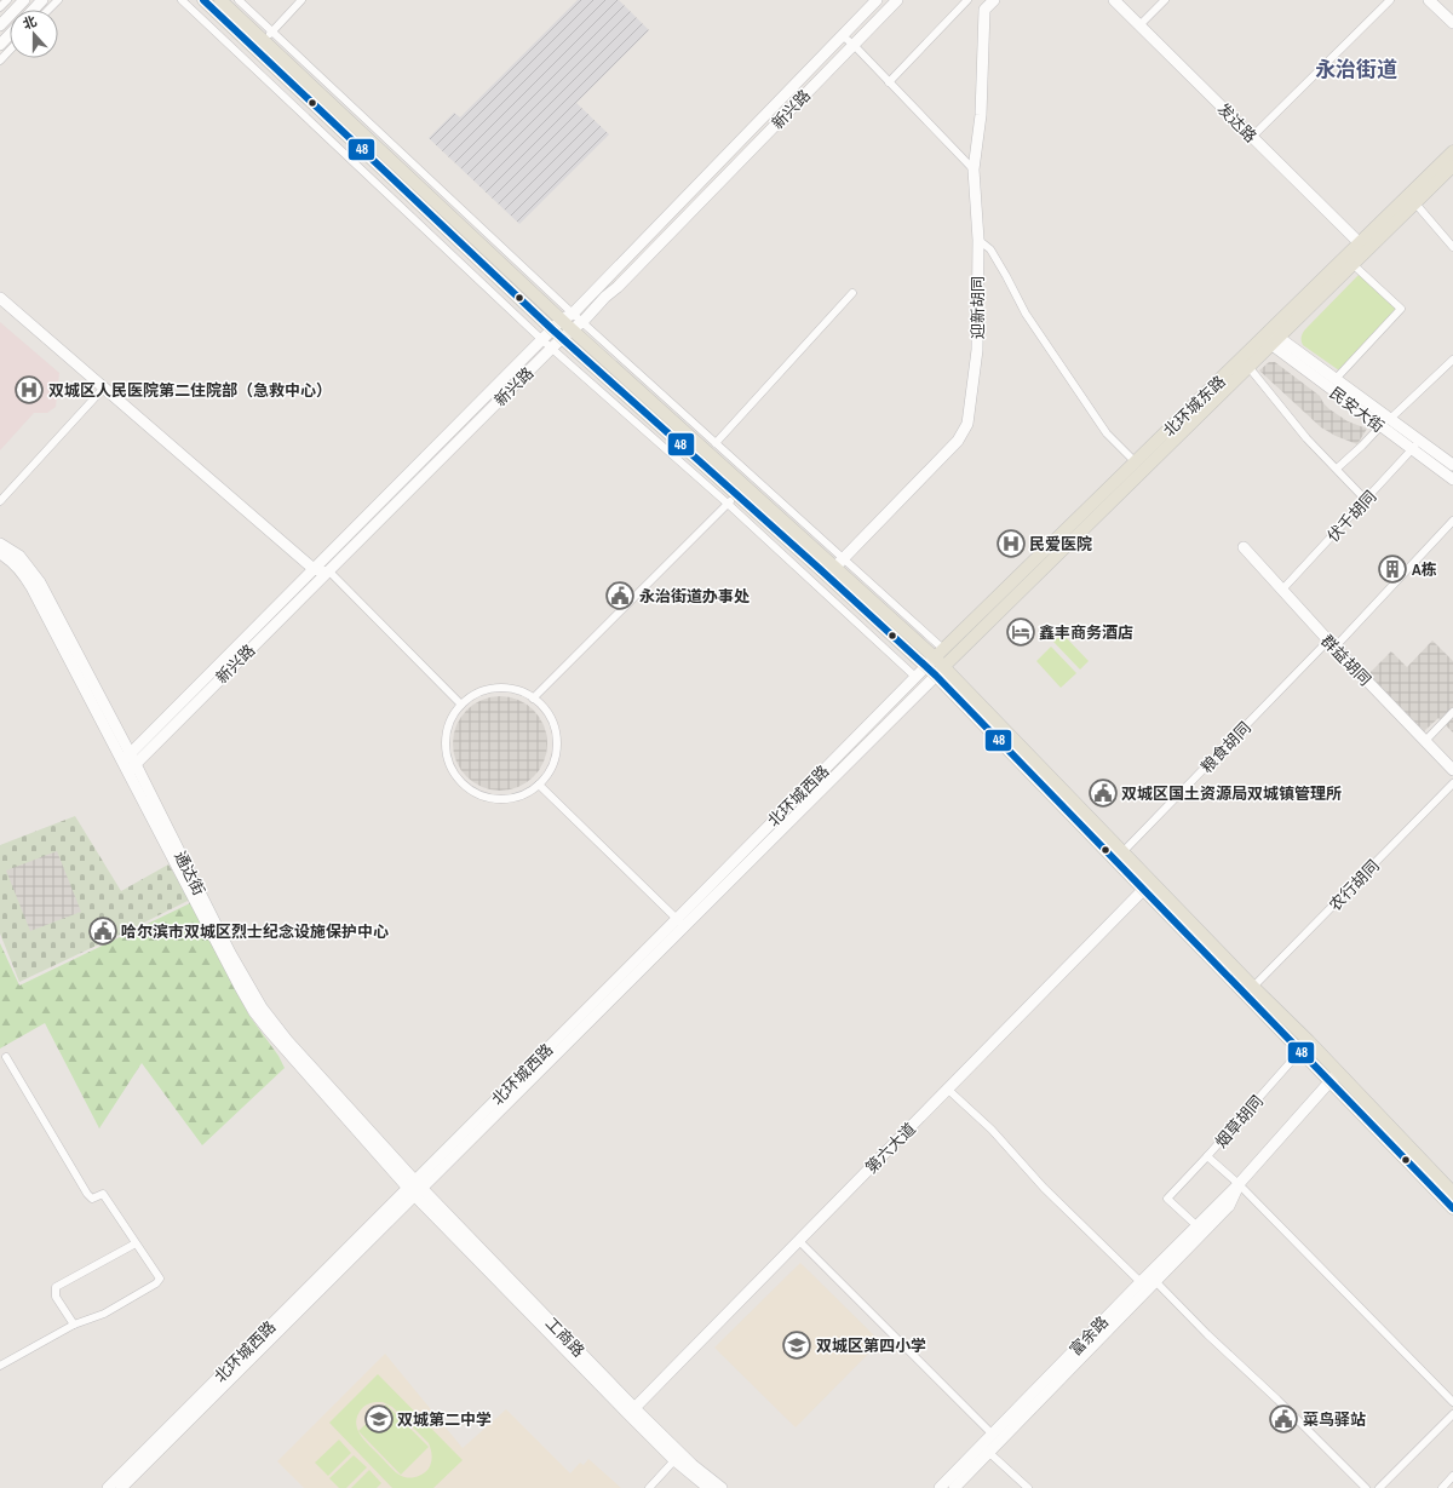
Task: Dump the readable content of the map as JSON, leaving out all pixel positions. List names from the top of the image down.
{
  "streets": {
    "main road": [
      "新兴路",
      "发达路",
      "迎新胡同",
      "北环城东路",
      "民安大街",
      "群益胡同",
      "北环城西路",
      "通达街",
      "第六大道",
      "富余路",
      "工商路"
    ],
    "street": [
      "伏千胡同",
      "粮食胡同",
      "农行胡同",
      "烟草胡同"
    ]
  },
  "crossings": [
    ["新兴路", "通达街"],
    ["发达路", "北环城东路"],
    ["北环城东路", "民安大街"],
    ["北环城东路", "北环城西路"],
    ["民安大街", "伏千胡同"],
    ["伏千胡同", "群益胡同"],
    ["群益胡同", "粮食胡同"],
    ["北环城西路", "通达街"],
    ["北环城西路", "工商路"],
    ["通达街", "工商路"],
    ["烟草胡同", "富余路"],
    ["第六大道", "工商路"]
  ],
  "districts": ["永治街道"],
  "places": {
    "hospital": ["双城区人民医院第二住院部（急救中心）", "民爱医院"],
    "building": ["A栋"],
    "public building": [
      "永治街道办事处",
      "双城区国土资源局双城镇管理所",
      "哈尔滨市双城区烈士纪念设施保护中心",
      "菜鸟驿站"
    ],
    "hotel": ["鑫丰商务酒店"],
    "school or university": ["双城区第四小学", "双城第二中学"]
  },
  "lines": ["transit line 48"],
  "north": "top"
}
